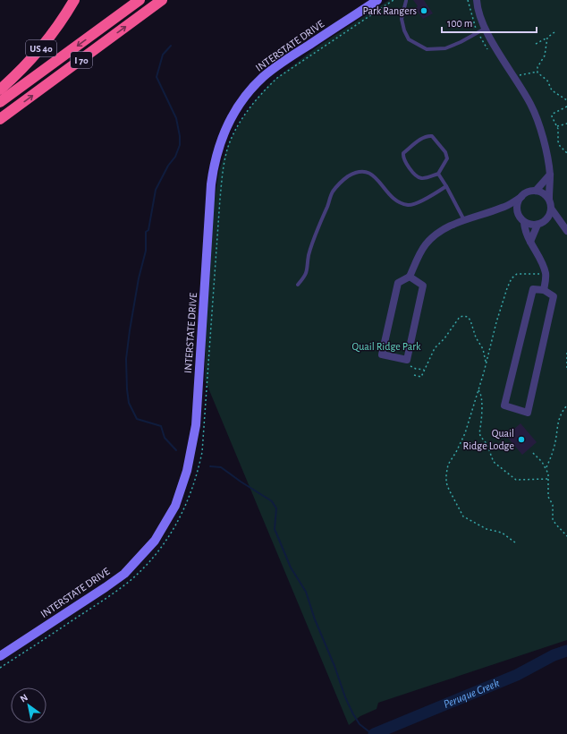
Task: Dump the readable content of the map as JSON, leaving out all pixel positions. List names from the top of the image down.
{
  "streets": {
    "highway": ["US 40", "I 70"],
    "main road": ["INTERSTATE DRIVE"]
  },
  "water": ["Peruque Creek"],
  "parks": ["Quail Ridge Park"],
  "places": ["Park Rangers", "Quail Ridge Lodge"],
  "scale_bar": "100 m",
  "north": "top left"
}
